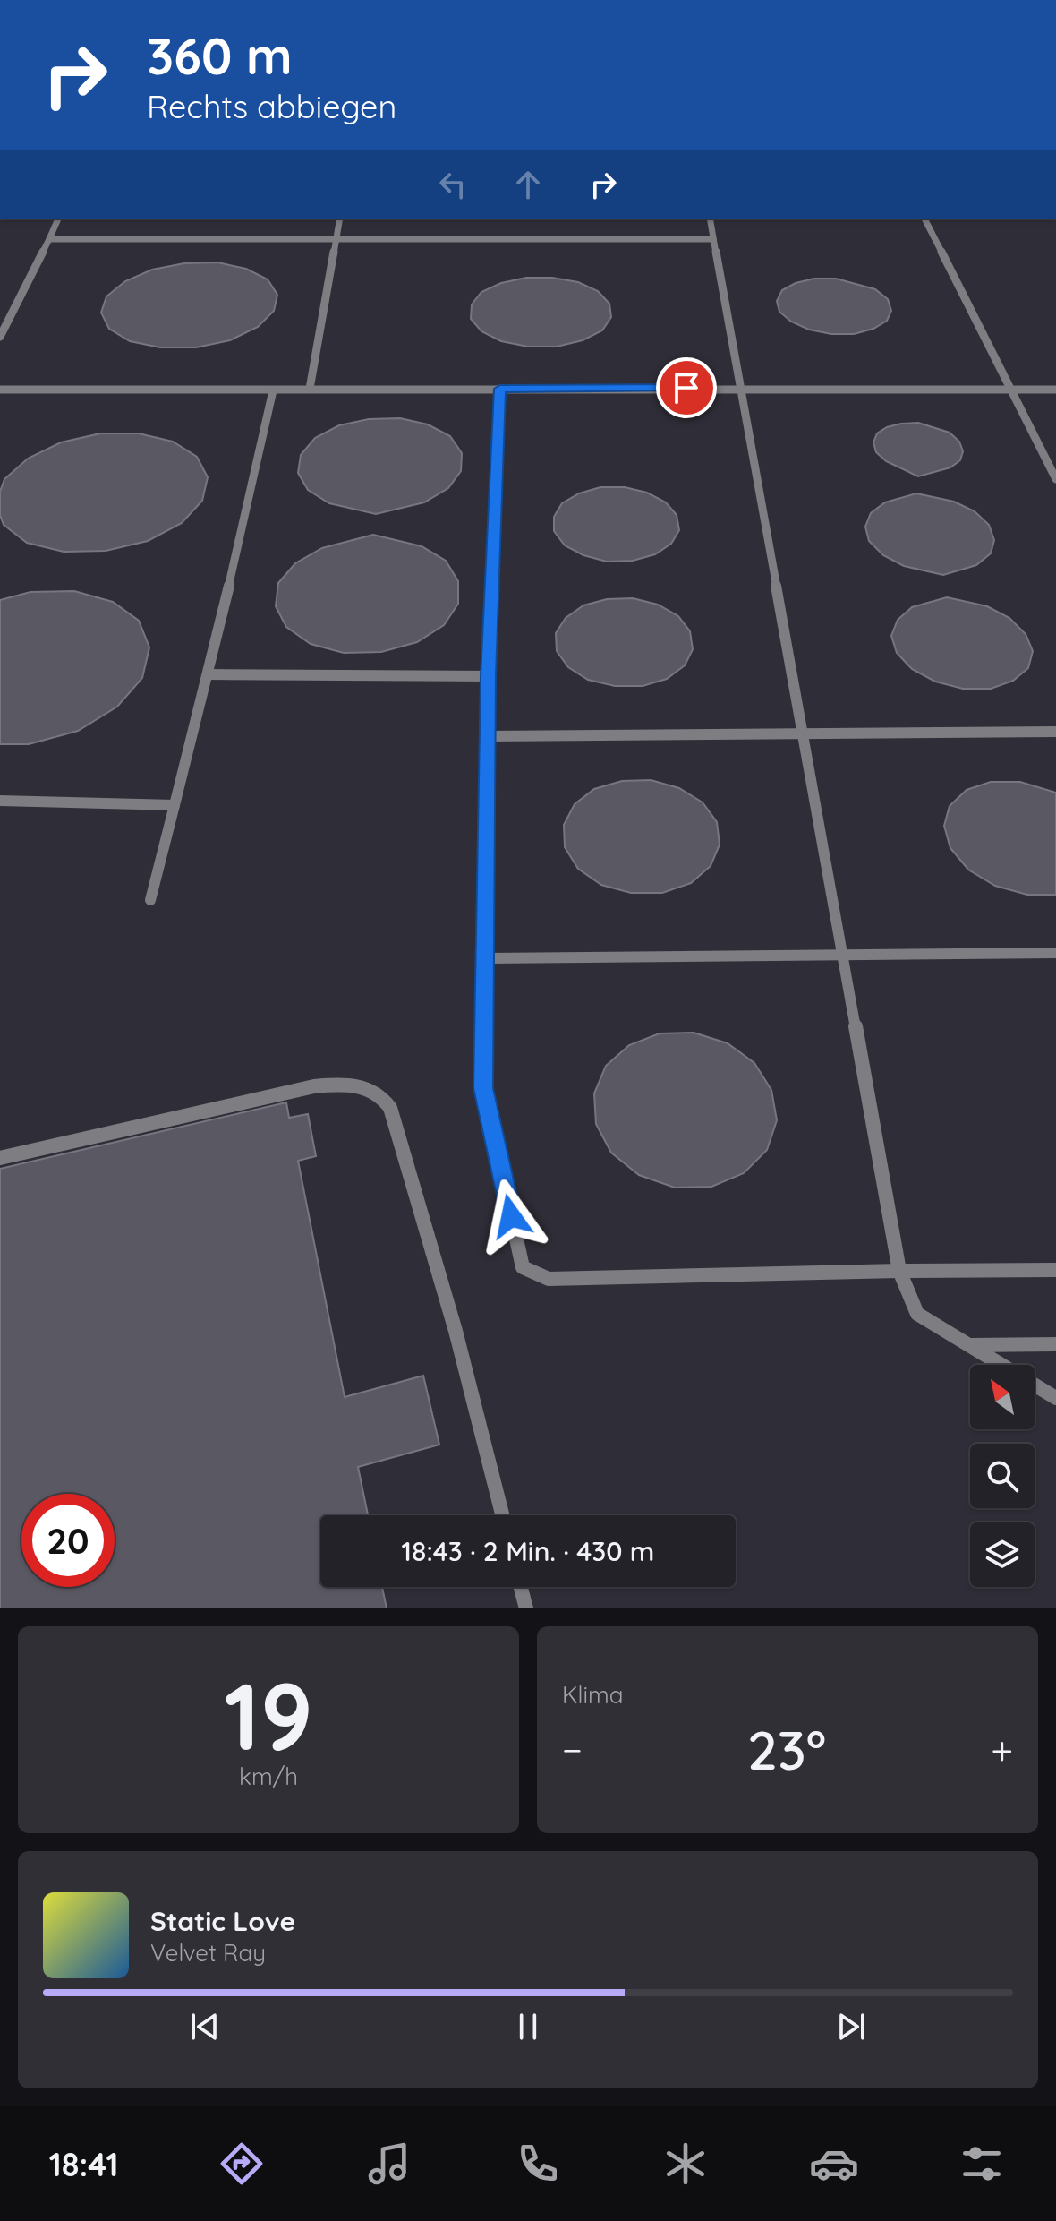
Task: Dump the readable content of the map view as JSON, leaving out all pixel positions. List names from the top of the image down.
{
  "north": "top left",
  "page": {
    "turn": ["360 m", "Rechts abbiegen"],
    "limit": "20",
    "trip": "18:43 · 2 Min. · 430 m",
    "tile": [
      ["19", "km/h"],
      "Klima"
    ],
    "heat": ["−", "23°", "+"],
    "song": ["Static Love", "Velvet Ray"],
    "tabs": "18:41"
  }
}
